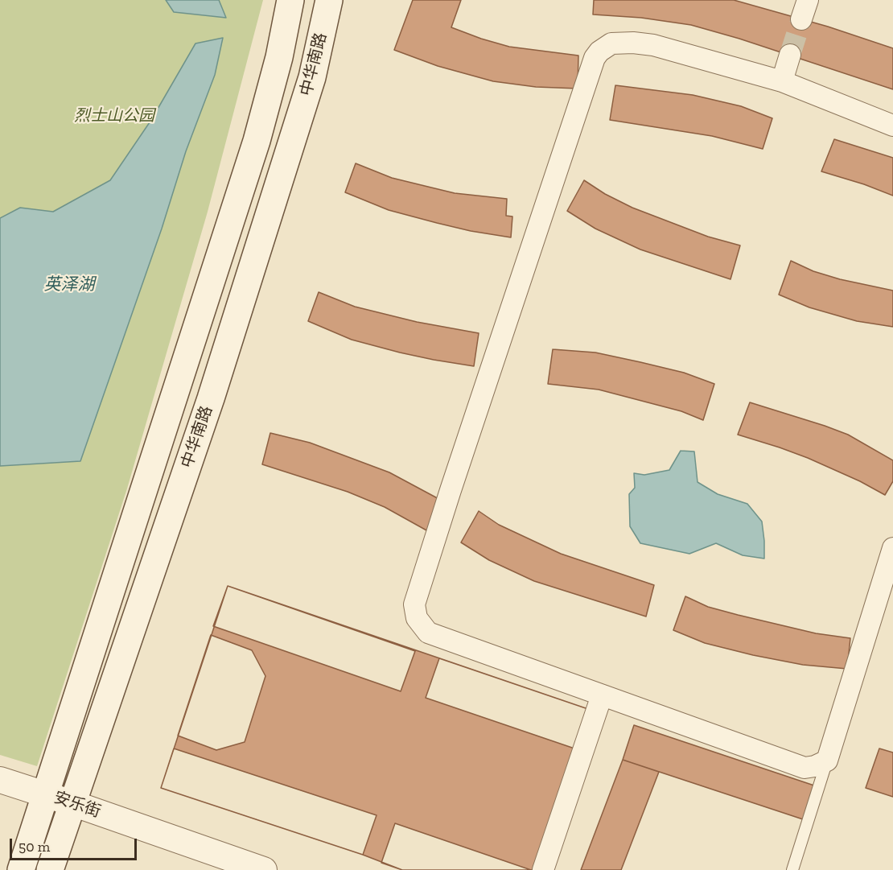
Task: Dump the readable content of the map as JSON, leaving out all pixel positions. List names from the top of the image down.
{
  "streets": {
    "main road": ["中华南路"],
    "street": ["安乐街"]
  },
  "crossings": [
    ["中华南路", "安乐街"]
  ],
  "water": ["英泽湖"],
  "parks": ["烈士山公园"],
  "scale_bar": "50 m"
}
